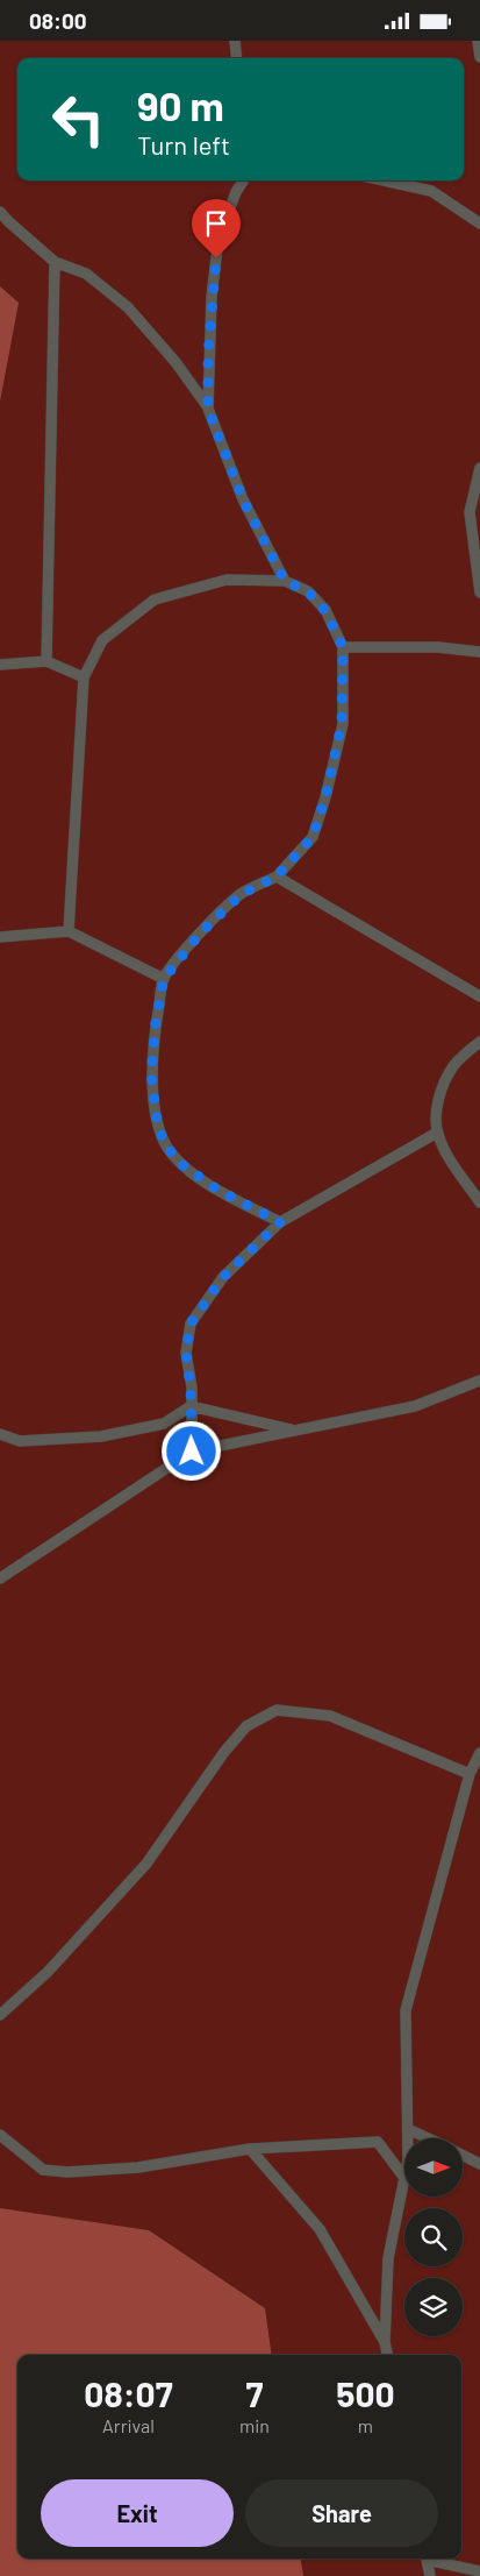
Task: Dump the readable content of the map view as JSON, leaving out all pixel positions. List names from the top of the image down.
{
  "north": "right",
  "page": {
    "status": "08:00",
    "turn": ["90 m", "Turn left"],
    "eta": [
      "08:07",
      "Arrival",
      "7",
      "min",
      "500",
      "m"
    ],
    "buttons": ["Exit", "Share"]
  }
}
